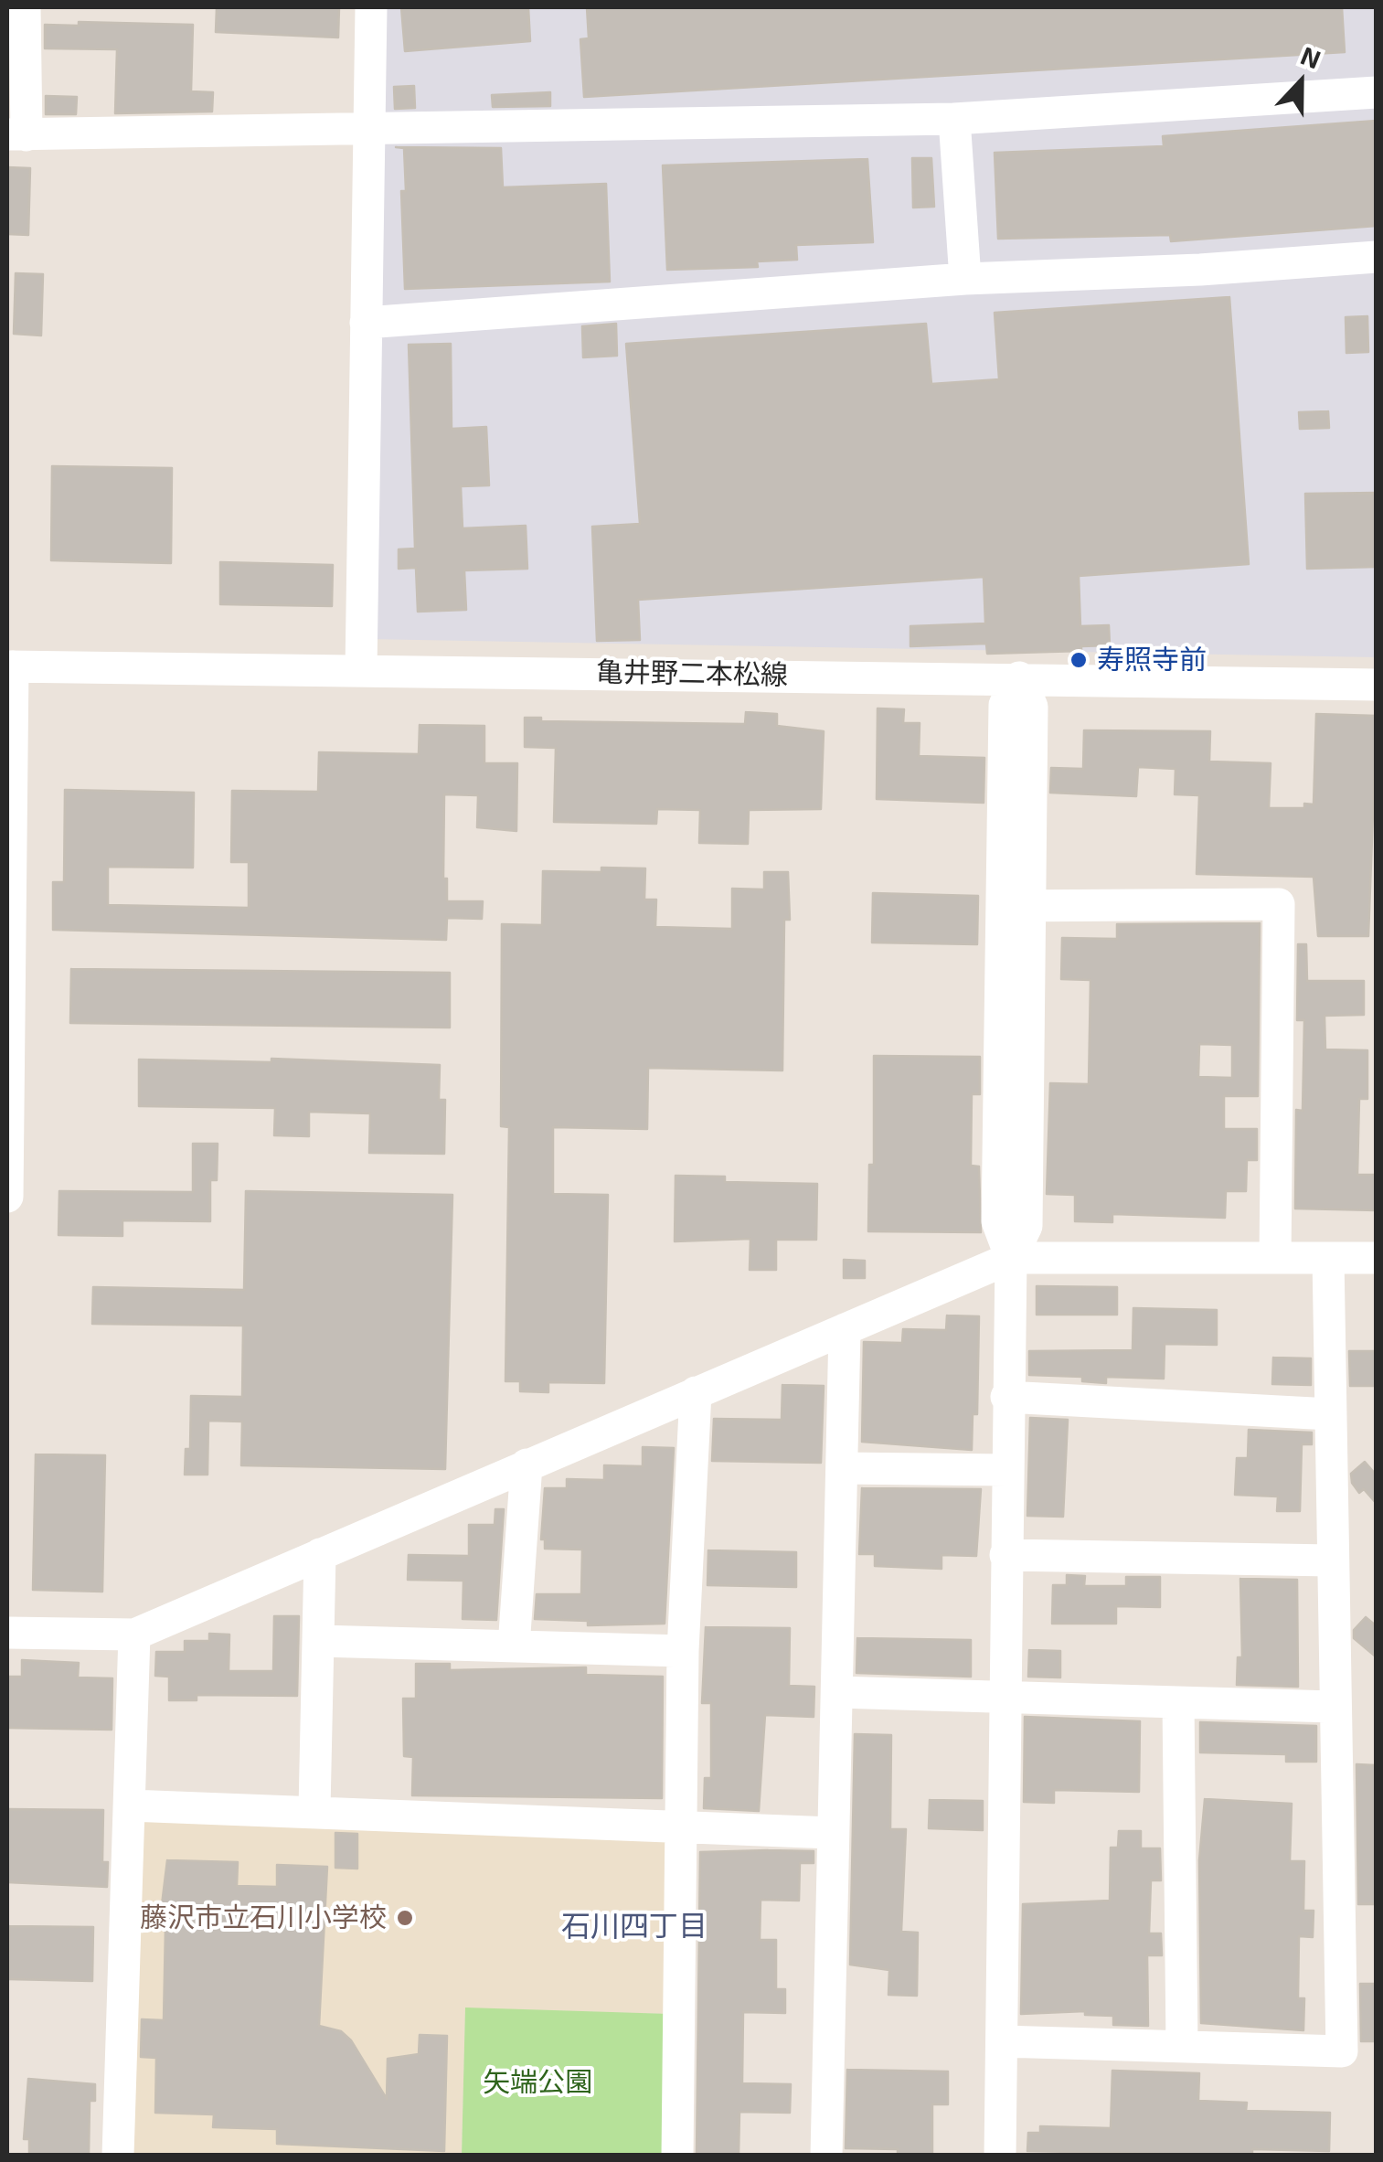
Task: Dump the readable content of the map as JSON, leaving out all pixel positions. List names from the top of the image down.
{
  "streets": {
    "street": ["亀井野二本松線"]
  },
  "districts": ["石川四丁目"],
  "parks": ["矢端公園"],
  "places": ["寿照寺前", "藤沢市立石川小学校"],
  "north": "top"
}
